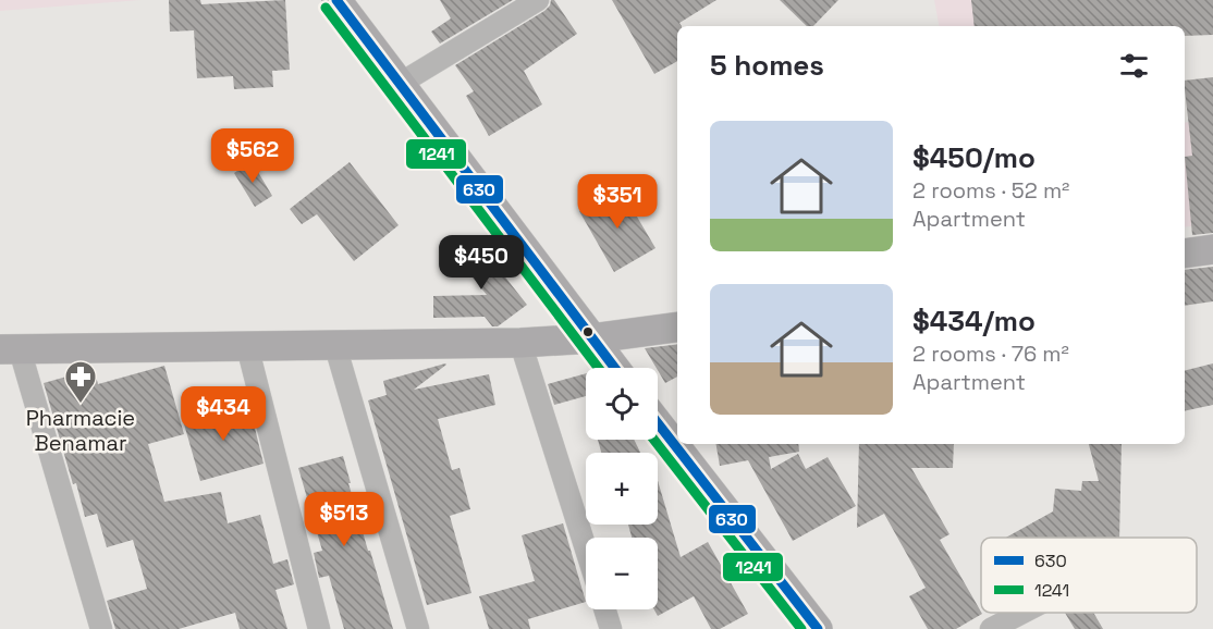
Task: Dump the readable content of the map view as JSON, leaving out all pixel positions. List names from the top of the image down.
{
  "places": {
    "pharmacy": ["Pharmacie Benamar"]
  },
  "lines": ["transit line 630", "transit line 1241"],
  "legend": ["630", "1241"],
  "page": {
    "heading": "5 homes",
    "list": [
      {
        "name": "$450/mo",
        "note": "2 rooms · 52 m² · Apartment"
      },
      {
        "name": "$434/mo",
        "note": "2 rooms · 76 m² · Apartment"
      }
    ],
    "price": [
      "$562",
      "$351",
      "$450",
      "$434",
      "$513"
    ],
    "map_buttons": ["+", "−"]
  }
}
